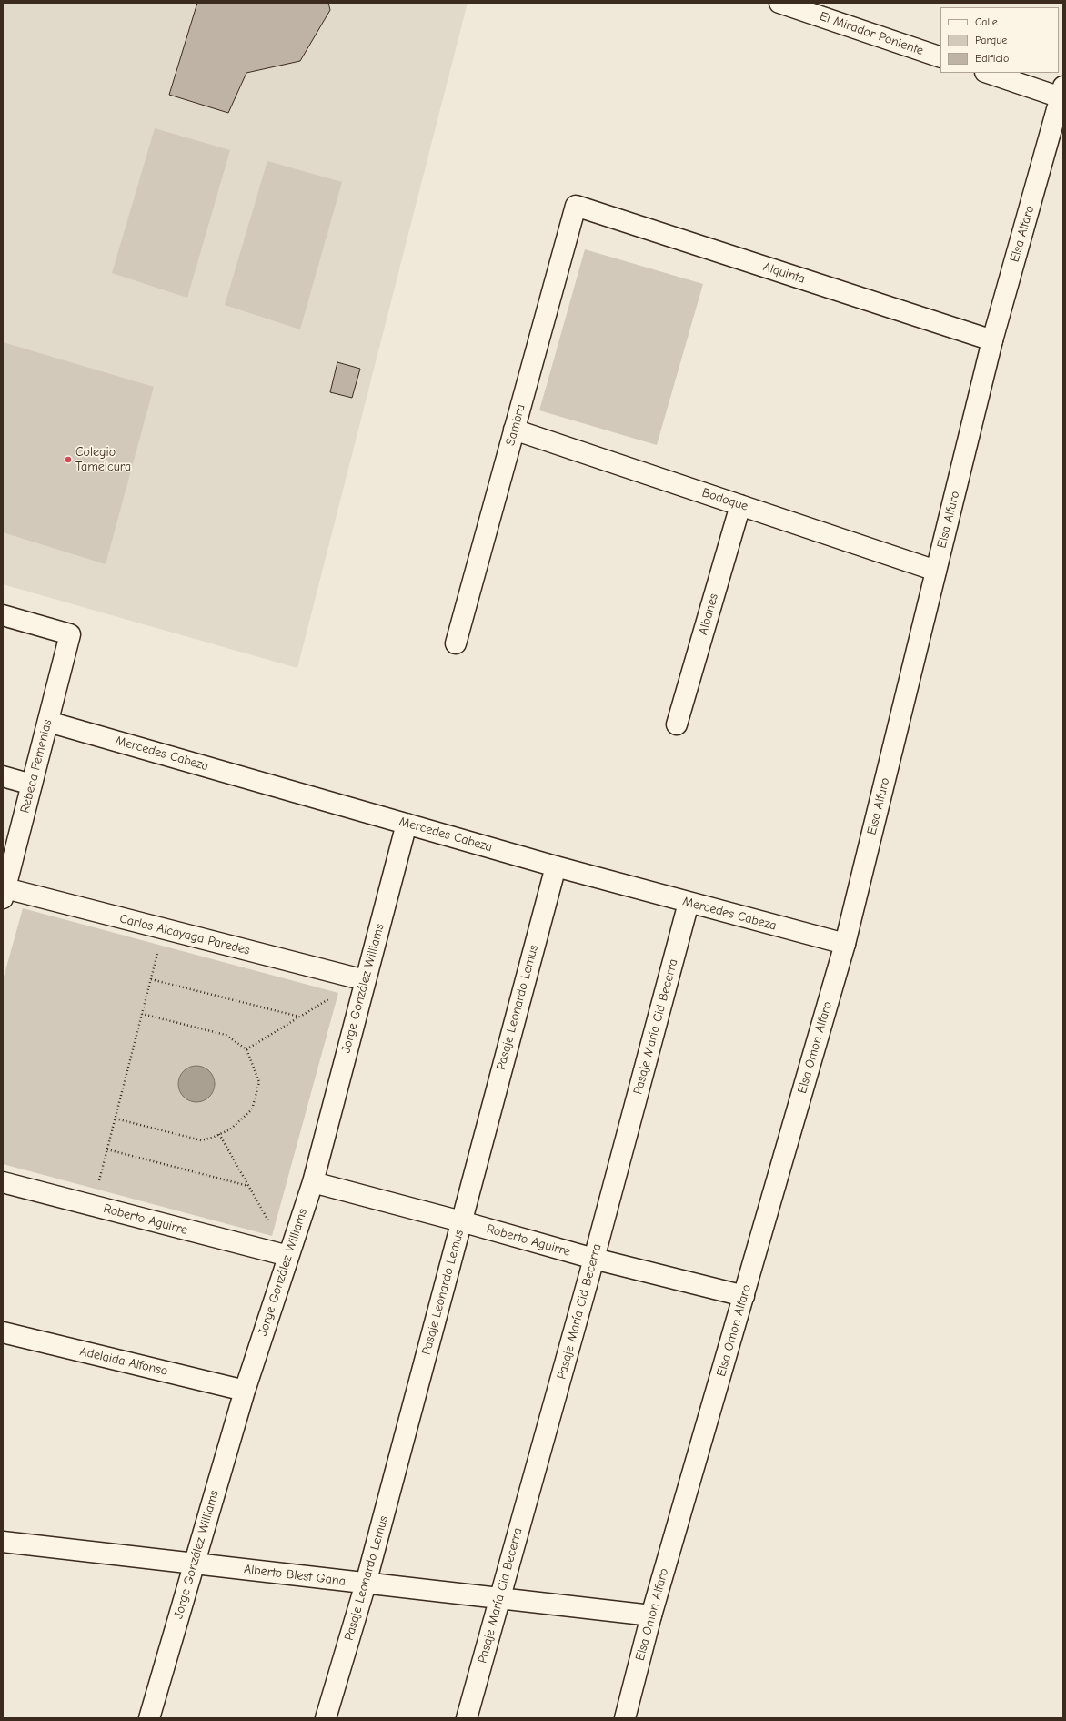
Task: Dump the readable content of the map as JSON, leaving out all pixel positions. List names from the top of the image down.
{
  "streets": {
    "street": [
      "El Mirador Poniente",
      "Elsa Alfaro",
      "Alquinta",
      "Sambra",
      "Bodoque",
      "Albanes",
      "Mercedes Cabeza",
      "Rebeca Femenias",
      "Carlos Alcayaga Paredes",
      "Jorge González Williams",
      "Pasaje Leonardo Lemus",
      "Pasaje María Cid Becerra",
      "Elsa Omon Alfaro",
      "Roberto Aguirre",
      "Adelaida Alfonso",
      "Alberto Blest Gana"
    ]
  },
  "crossings": [
    ["Elsa Alfaro", "Alquinta"],
    ["Elsa Alfaro", "Bodoque"],
    ["Elsa Alfaro", "Mercedes Cabeza"],
    ["Elsa Alfaro", "Elsa Omon Alfaro"],
    ["Alquinta", "Sambra"],
    ["Sambra", "Bodoque"],
    ["Bodoque", "Albanes"],
    ["Mercedes Cabeza", "Rebeca Femenias"],
    ["Mercedes Cabeza", "Jorge González Williams"],
    ["Mercedes Cabeza", "Pasaje Leonardo Lemus"],
    ["Mercedes Cabeza", "Pasaje María Cid Becerra"],
    ["Mercedes Cabeza", "Elsa Omon Alfaro"],
    ["Rebeca Femenias", "Carlos Alcayaga Paredes"],
    ["Carlos Alcayaga Paredes", "Jorge González Williams"],
    ["Jorge González Williams", "Roberto Aguirre"],
    ["Jorge González Williams", "Adelaida Alfonso"],
    ["Jorge González Williams", "Alberto Blest Gana"],
    ["Pasaje Leonardo Lemus", "Roberto Aguirre"],
    ["Pasaje Leonardo Lemus", "Alberto Blest Gana"],
    ["Pasaje María Cid Becerra", "Roberto Aguirre"],
    ["Pasaje María Cid Becerra", "Alberto Blest Gana"],
    ["Elsa Omon Alfaro", "Roberto Aguirre"],
    ["Elsa Omon Alfaro", "Alberto Blest Gana"]
  ],
  "places": ["Colegio Tamelcura"],
  "legend": ["Calle", "Parque", "Edificio"]
}
